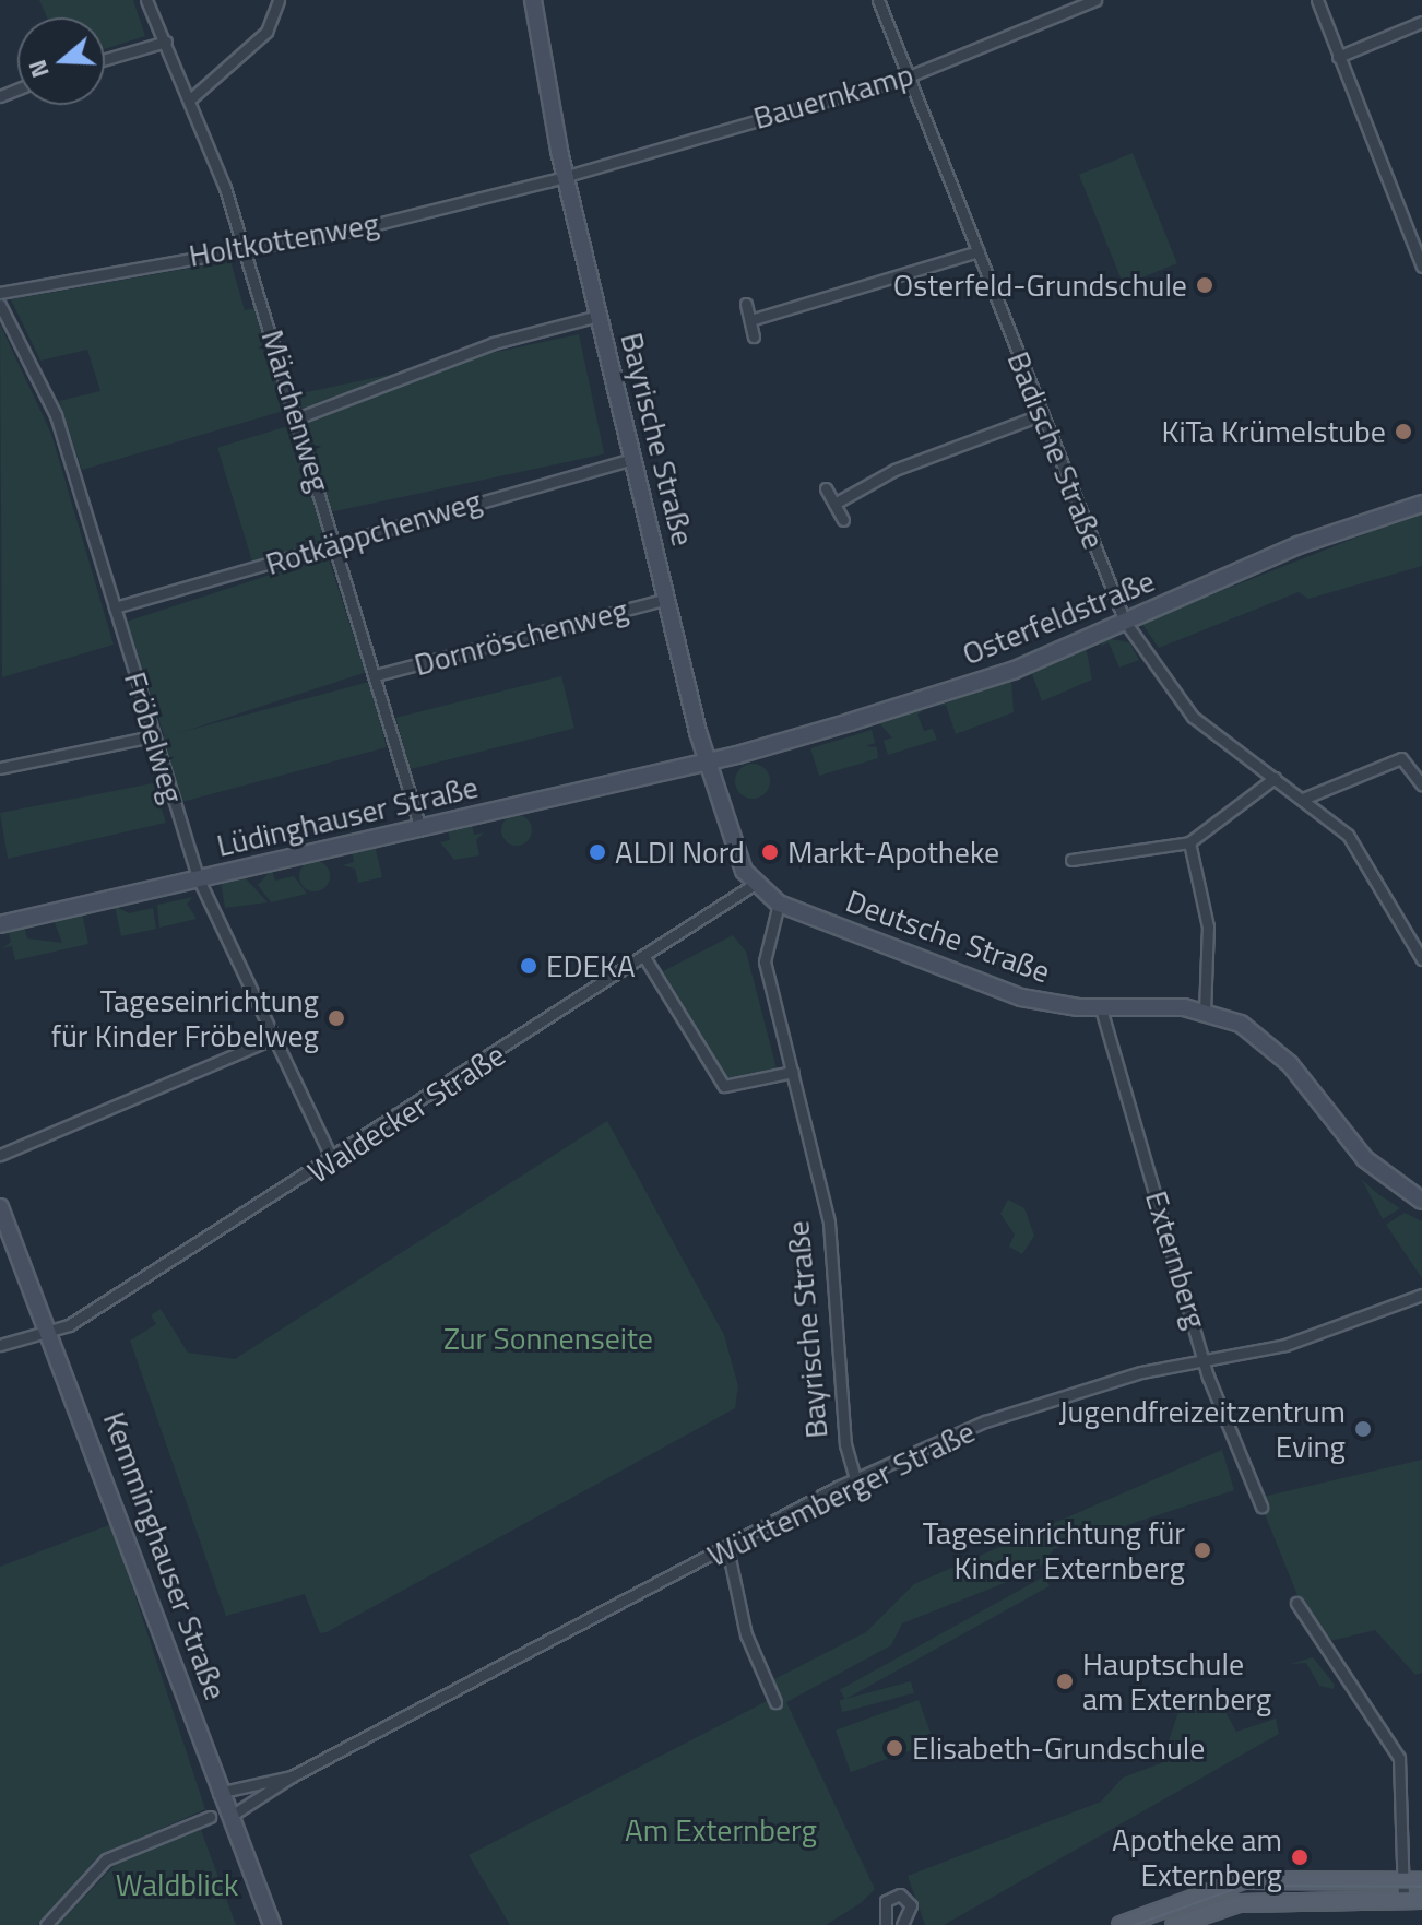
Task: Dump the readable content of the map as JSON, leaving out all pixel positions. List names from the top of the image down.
{
  "streets": {
    "street": [
      "Bauernkamp",
      "Holtkottenweg",
      "Märchenweg",
      "Bayrische Straße",
      "Badische Straße",
      "Rotkäppchenweg",
      "Osterfeldstraße",
      "Dornröschenweg",
      "Fröbelweg",
      "Lüdinghauser Straße",
      "Deutsche Straße",
      "Waldecker Straße",
      "Externberg",
      "Württemberger Straße",
      "Kemminghauser Straße"
    ]
  },
  "crossings": [
    ["Bauernkamp", "Holtkottenweg"],
    ["Bauernkamp", "Bayrische Straße"],
    ["Bauernkamp", "Badische Straße"],
    ["Holtkottenweg", "Märchenweg"],
    ["Holtkottenweg", "Bayrische Straße"],
    ["Märchenweg", "Rotkäppchenweg"],
    ["Märchenweg", "Dornröschenweg"],
    ["Märchenweg", "Lüdinghauser Straße"],
    ["Bayrische Straße", "Rotkäppchenweg"],
    ["Bayrische Straße", "Osterfeldstraße"],
    ["Bayrische Straße", "Dornröschenweg"],
    ["Bayrische Straße", "Lüdinghauser Straße"],
    ["Bayrische Straße", "Deutsche Straße"],
    ["Bayrische Straße", "Waldecker Straße"],
    ["Bayrische Straße", "Württemberger Straße"],
    ["Badische Straße", "Osterfeldstraße"],
    ["Rotkäppchenweg", "Fröbelweg"],
    ["Osterfeldstraße", "Lüdinghauser Straße"],
    ["Fröbelweg", "Lüdinghauser Straße"],
    ["Fröbelweg", "Waldecker Straße"],
    ["Deutsche Straße", "Waldecker Straße"],
    ["Deutsche Straße", "Externberg"],
    ["Waldecker Straße", "Kemminghauser Straße"],
    ["Externberg", "Württemberger Straße"],
    ["Württemberger Straße", "Kemminghauser Straße"]
  ],
  "parks": ["Zur Sonnenseite", "Am Externberg", "Waldblick"],
  "places": [
    "Osterfeld-Grundschule",
    "KiTa Krümelstube",
    "ALDI Nord",
    "Markt-Apotheke",
    "EDEKA",
    "Tageseinrichtung für Kinder Fröbelweg",
    "Jugendfreizeitzentrum Eving",
    "Tageseinrichtung für Kinder Externberg",
    "Hauptschule am Externberg",
    "Elisabeth-Grundschule",
    "Apotheke am Externberg"
  ],
  "north": "left"
}
